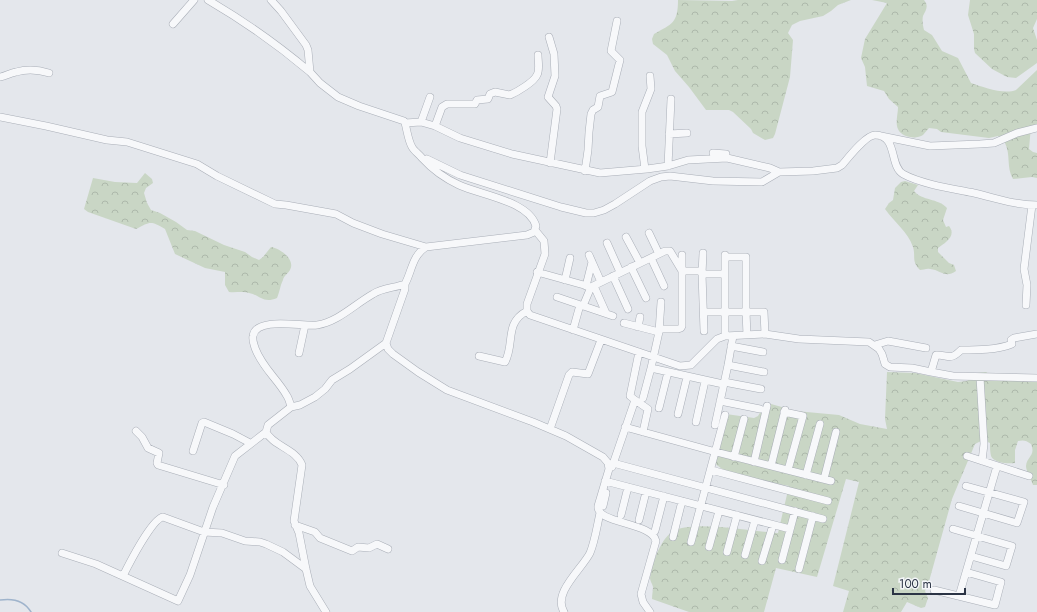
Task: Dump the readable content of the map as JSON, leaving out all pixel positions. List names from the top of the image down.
{
  "scale_bar": "100 m"
}
